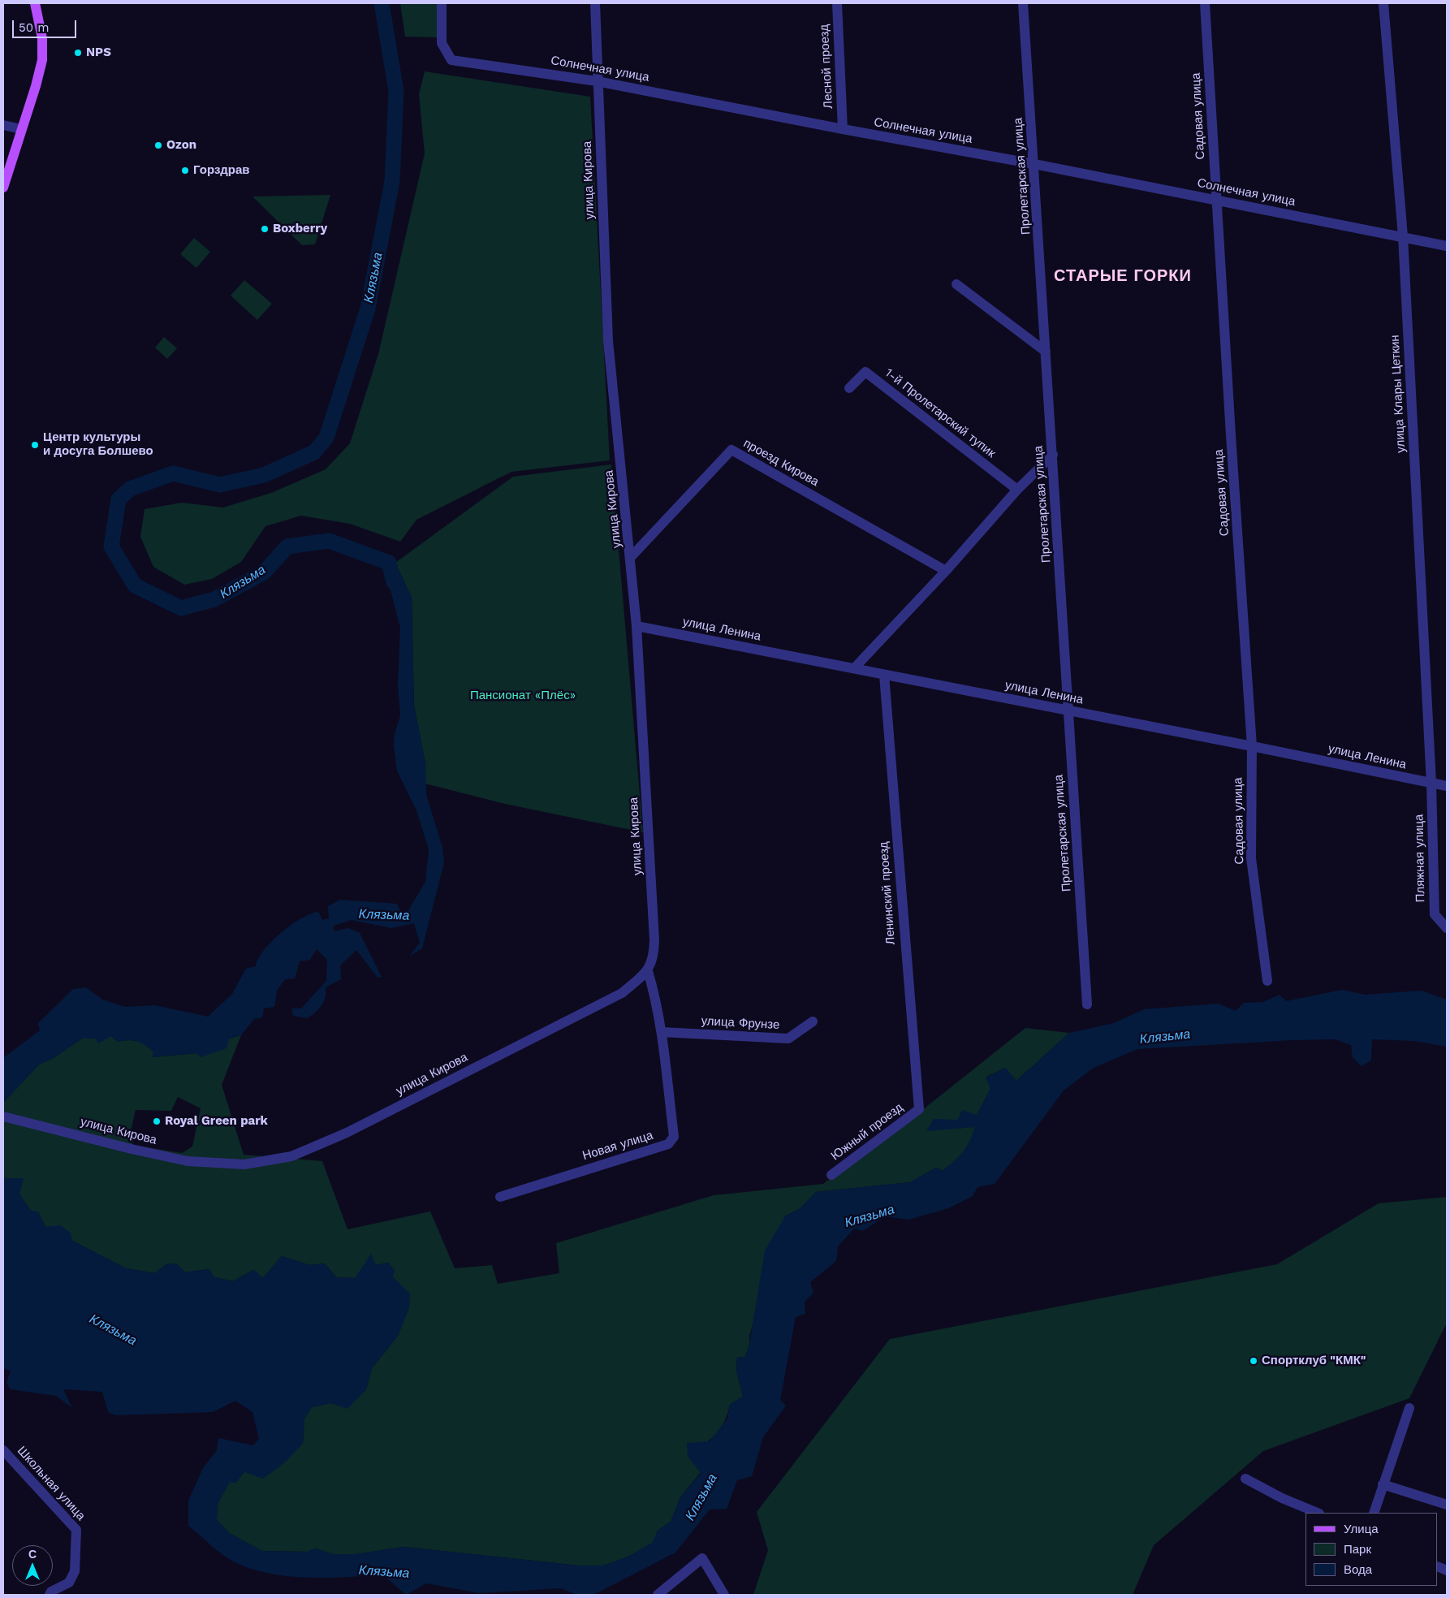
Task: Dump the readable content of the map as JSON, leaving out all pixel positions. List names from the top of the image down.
{
  "streets": {
    "street": [
      "Лесной проезд",
      "Солнечная улица",
      "Садовая улица",
      "Пролетарская улица",
      "улица Кирова",
      "улица Клары Цеткин",
      "1-й Пролетарский тупик",
      "проезд Кирова",
      "улица Ленина",
      "Пляжная улица",
      "Ленинский проезд",
      "улица Фрунзе",
      "Южный проезд",
      "Новая улица",
      "Школьная улица"
    ]
  },
  "crossings": [
    ["Лесной проезд", "Солнечная улица"],
    ["Солнечная улица", "Садовая улица"],
    ["Солнечная улица", "Пролетарская улица"],
    ["Солнечная улица", "улица Кирова"],
    ["Солнечная улица", "улица Клары Цеткин"],
    ["Садовая улица", "улица Ленина"],
    ["Пролетарская улица", "улица Ленина"],
    ["улица Кирова", "проезд Кирова"],
    ["улица Кирова", "улица Ленина"],
    ["улица Кирова", "Новая улица"],
    ["улица Клары Цеткин", "улица Ленина"],
    ["улица Клары Цеткин", "Пляжная улица"],
    ["улица Ленина", "Пляжная улица"],
    ["улица Ленина", "Ленинский проезд"],
    ["Ленинский проезд", "Южный проезд"],
    ["улица Фрунзе", "Новая улица"]
  ],
  "districts": ["СТАРЫЕ ГОРКИ"],
  "water": ["Клязьма"],
  "parks": ["Пансионат «Плёс»"],
  "places": [
    "NPS",
    "Ozon",
    "Горздрав",
    "Boxberry",
    "Центр культуры и досуга Болшево",
    "Royal Green park",
    "Спортклуб \"КМК\""
  ],
  "legend": ["Улица", "Парк", "Вода"],
  "scale_bar": "50 m",
  "north": "top"
}
